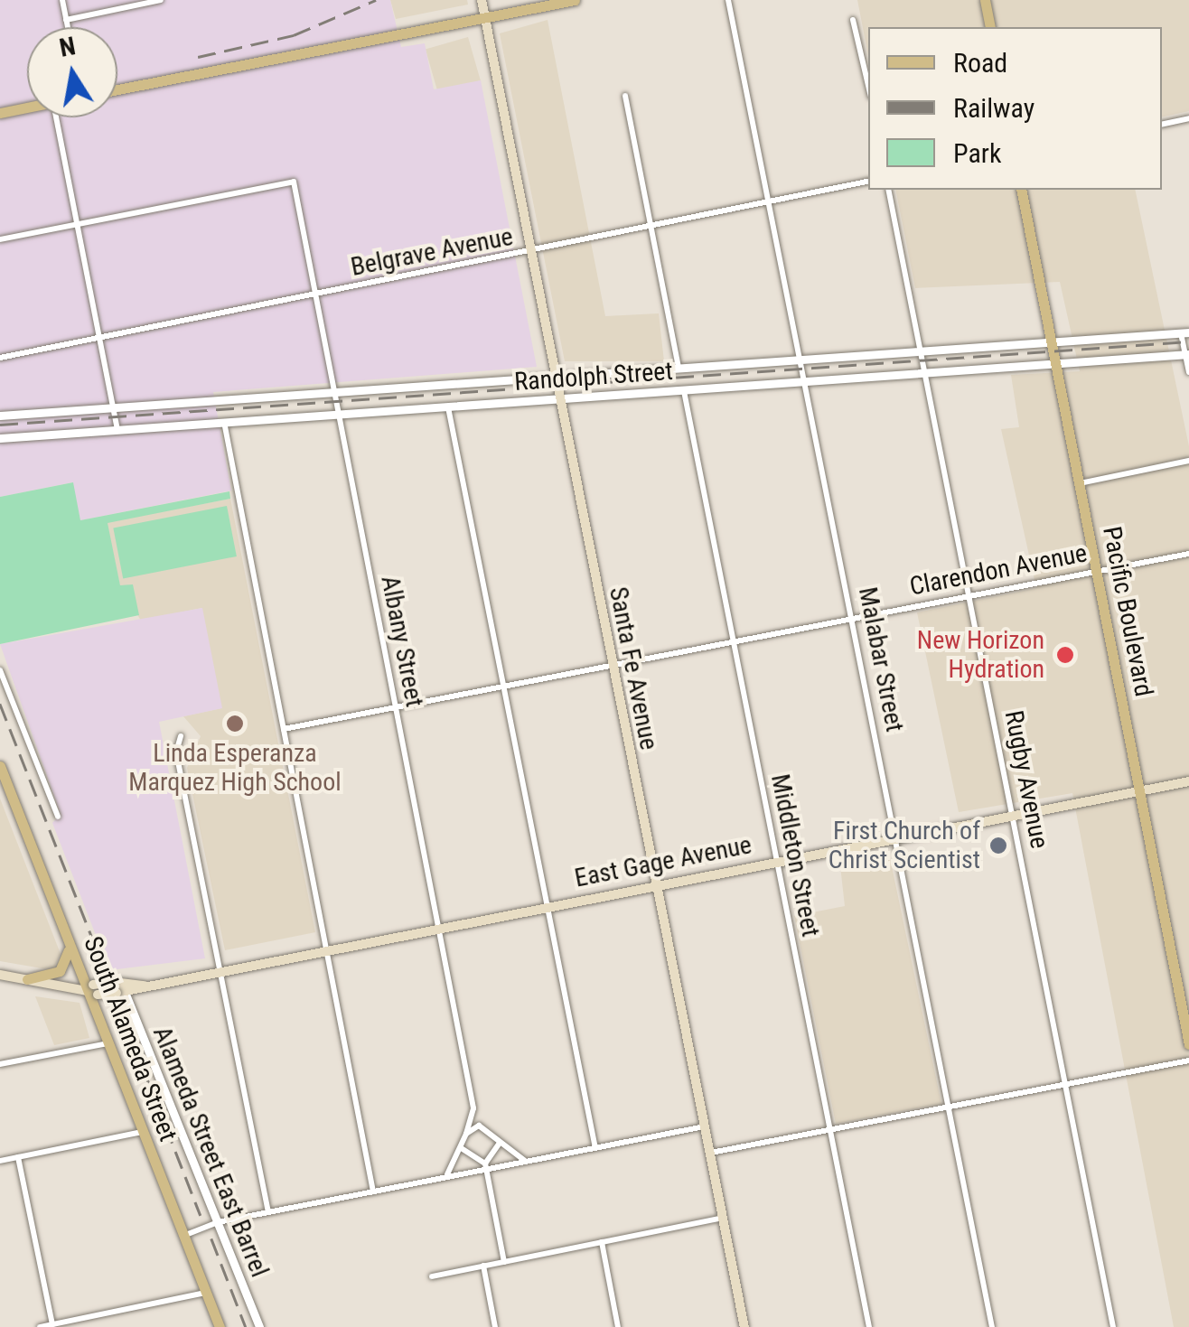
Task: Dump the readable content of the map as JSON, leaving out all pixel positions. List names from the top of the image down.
{
  "streets": {
    "main road": [
      "Pacific Boulevard",
      "Santa Fe Avenue",
      "East Gage Avenue",
      "South Alameda Street"
    ],
    "street": [
      "Belgrave Avenue",
      "Randolph Street",
      "Clarendon Avenue",
      "Albany Street",
      "Malabar Street",
      "Rugby Avenue",
      "Middleton Street",
      "Alameda Street East Barrel"
    ]
  },
  "crossings": [
    ["Belgrave Avenue", "Albany Street"],
    ["Belgrave Avenue", "Malabar Street"],
    ["Belgrave Avenue", "Santa Fe Avenue"],
    ["Randolph Street", "Pacific Boulevard"],
    ["Randolph Street", "Albany Street"],
    ["Randolph Street", "Malabar Street"],
    ["Randolph Street", "Santa Fe Avenue"],
    ["Randolph Street", "Rugby Avenue"],
    ["Randolph Street", "Middleton Street"],
    ["Clarendon Avenue", "Pacific Boulevard"],
    ["Clarendon Avenue", "Albany Street"],
    ["Clarendon Avenue", "Malabar Street"],
    ["Clarendon Avenue", "Santa Fe Avenue"],
    ["Clarendon Avenue", "Rugby Avenue"],
    ["Clarendon Avenue", "Middleton Street"],
    ["Pacific Boulevard", "East Gage Avenue"],
    ["Albany Street", "East Gage Avenue"],
    ["Malabar Street", "East Gage Avenue"],
    ["Santa Fe Avenue", "East Gage Avenue"],
    ["Rugby Avenue", "East Gage Avenue"],
    ["Middleton Street", "East Gage Avenue"],
    ["East Gage Avenue", "South Alameda Street"],
    ["East Gage Avenue", "Alameda Street East Barrel"]
  ],
  "places": ["New Horizon Hydration", "Linda Esperanza Marquez High School", "First Church of Christ Scientist"],
  "legend": ["Road", "Railway", "Park"],
  "north": "top"
}
